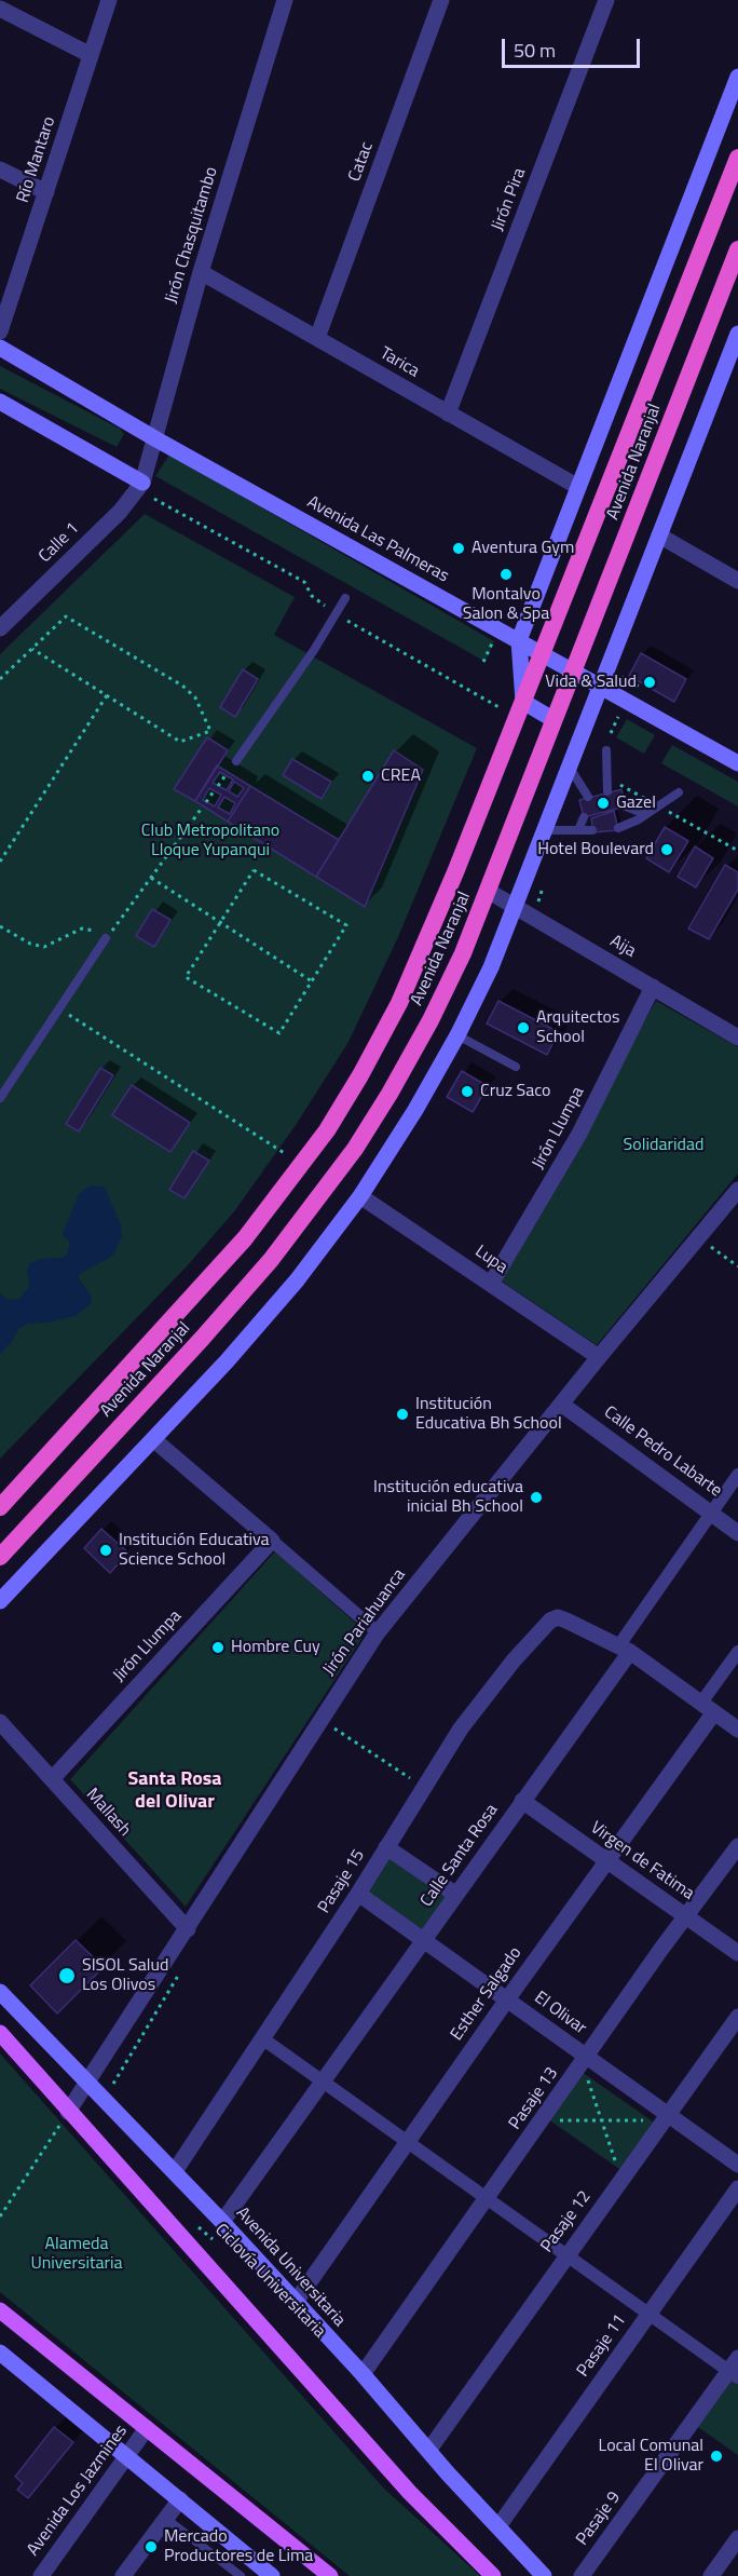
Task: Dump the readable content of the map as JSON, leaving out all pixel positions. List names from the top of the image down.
{
  "streets": {
    "highway": ["Avenida Naranjal"],
    "main road": ["Avenida Las Palmeras", "Avenida Universitaria"],
    "street": [
      "Río Mantaro",
      "Catac",
      "Jirón Pira",
      "Jirón Chasquitambo",
      "Tarica",
      "Calle 1",
      "Aija",
      "Jirón Llumpa",
      "Lupa",
      "Calle Pedro Labarte",
      "Jirón Pariahuanca",
      "Mallash",
      "Calle Santa Rosa",
      "Virgen de Fatima",
      "Pasaje 15",
      "Esther Salgado",
      "El Olivar",
      "Pasaje 13",
      "Pasaje 12",
      "Pasaje 11",
      "Avenida Los Jazmines",
      "Pasaje 9"
    ],
    "path": ["Ciclovía Universitaria"]
  },
  "crossings": [
    ["Catac", "Tarica"],
    ["Jirón Pira", "Tarica"],
    ["Jirón Chasquitambo", "Tarica"],
    ["Jirón Chasquitambo", "Avenida Las Palmeras"],
    ["Jirón Chasquitambo", "Calle 1"],
    ["Tarica", "Avenida Naranjal"],
    ["Avenida Naranjal", "Avenida Las Palmeras"],
    ["Avenida Naranjal", "Aija"],
    ["Aija", "Jirón Llumpa"],
    ["Jirón Llumpa", "Lupa"],
    ["Jirón Llumpa", "Mallash"],
    ["Lupa", "Jirón Pariahuanca"],
    ["Calle Pedro Labarte", "Jirón Pariahuanca"],
    ["Jirón Pariahuanca", "Mallash"],
    ["Jirón Pariahuanca", "Avenida Universitaria"],
    ["Calle Santa Rosa", "Virgen de Fatima"],
    ["Calle Santa Rosa", "Pasaje 15"],
    ["Calle Santa Rosa", "El Olivar"],
    ["Calle Santa Rosa", "Avenida Universitaria"],
    ["Virgen de Fatima", "Esther Salgado"],
    ["Virgen de Fatima", "Pasaje 13"],
    ["Pasaje 15", "El Olivar"],
    ["Pasaje 15", "Avenida Universitaria"],
    ["Esther Salgado", "El Olivar"],
    ["Esther Salgado", "Avenida Universitaria"],
    ["El Olivar", "Pasaje 13"],
    ["El Olivar", "Pasaje 12"],
    ["Pasaje 13", "Avenida Universitaria"],
    ["Pasaje 12", "Avenida Universitaria"],
    ["Avenida Universitaria", "Pasaje 11"]
  ],
  "districts": ["Santa Rosa del Olivar"],
  "parks": ["Club Metropolitano Lloque Yupanqui", "Solidaridad", "Alameda Universitaria"],
  "places": [
    "Aventura Gym",
    "Montalvo Salon & Spa",
    "Vida & Salud",
    "CREA",
    "Gazel",
    "Hotel Boulevard",
    "Arquitectos School",
    "Cruz Saco",
    "Institución Educativa Bh School",
    "Institución educativa inicial Bh School",
    "Institución Educativa Science School",
    "Hombre Cuy",
    "SISOL Salud Los Olivos",
    "Local Comunal El Olivar",
    "Mercado Productores de Lima"
  ],
  "scale_bar": "50 m"
}
